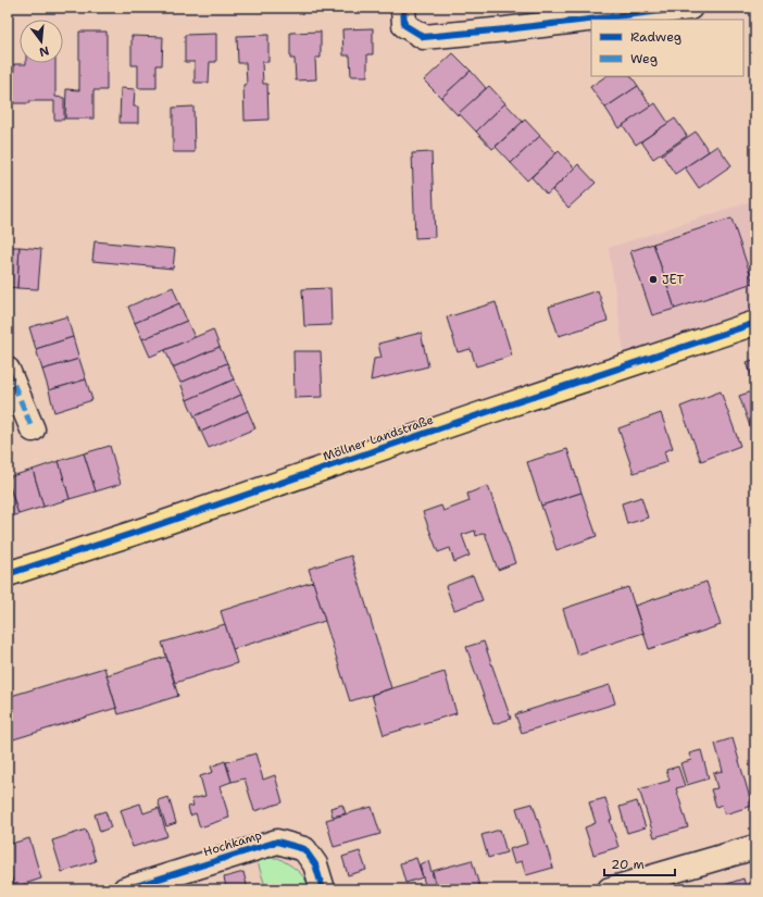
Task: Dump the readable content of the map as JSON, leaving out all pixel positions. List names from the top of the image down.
{
  "streets": {
    "main road": ["Möllner Landstraße"],
    "street": ["Hochkamp"]
  },
  "places": ["JET"],
  "legend": ["Radweg", "Weg"],
  "scale_bar": "20 m",
  "north": "bottom"
}
